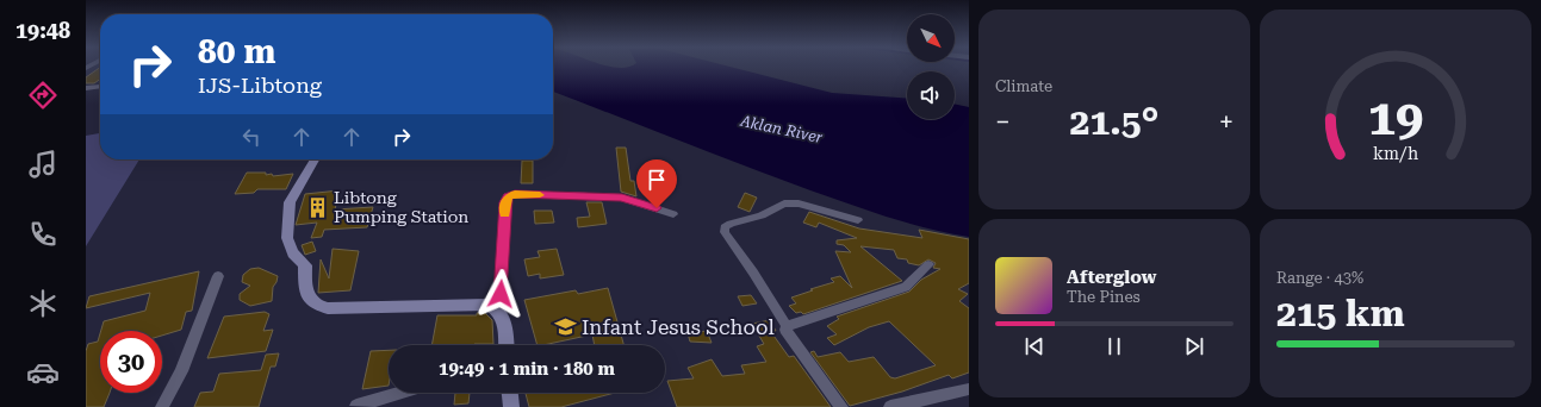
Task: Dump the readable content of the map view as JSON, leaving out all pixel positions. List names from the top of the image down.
{
  "water": ["Aklan River"],
  "places": {
    "building": ["Libtong Pumping Station"],
    "school or university": ["Infant Jesus School"]
  },
  "north": "bottom right",
  "page": {
    "tabs": "19:48",
    "tile": [
      "Climate",
      ["Range · 43%", "215 km"]
    ],
    "turn": ["80 m", "IJS-Libtong"],
    "heat": ["−", "21.5°", "+"],
    "song": ["Afterglow", "The Pines"],
    "limit": "30",
    "trip": "19:49 · 1 min · 180 m",
    "gauge": ["19", "km/h"]
  }
}
